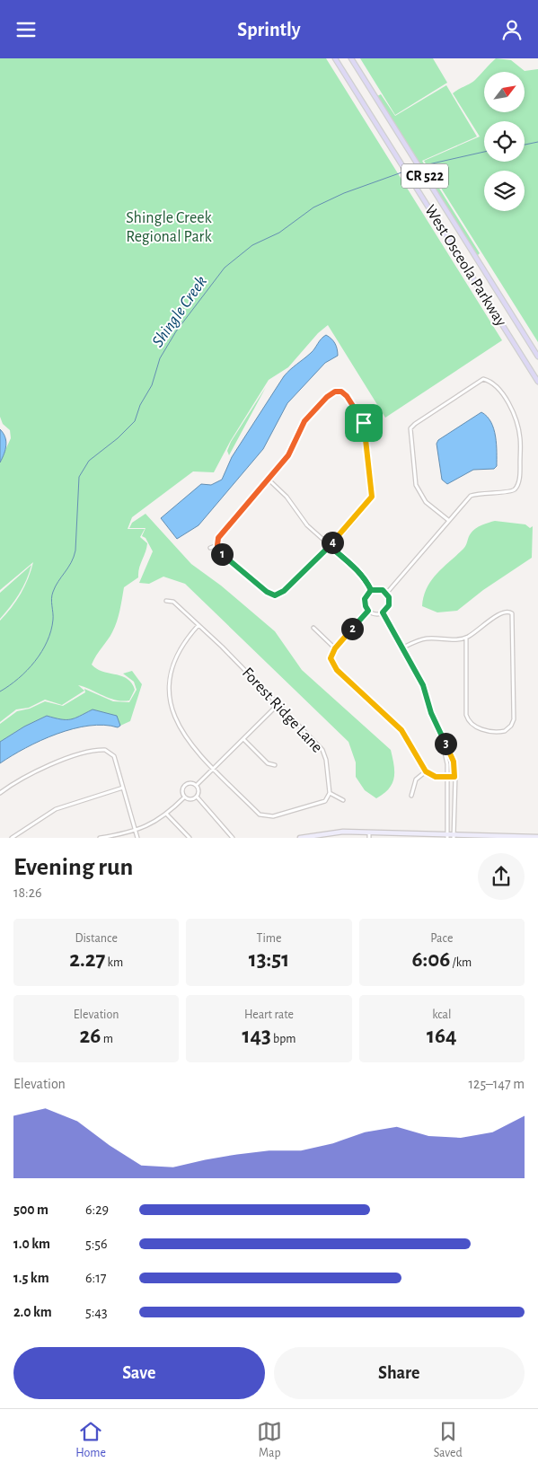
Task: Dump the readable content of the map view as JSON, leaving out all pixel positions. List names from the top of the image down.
{
  "streets": {
    "main road": ["CR 522", "West Osceola Parkway"],
    "street": ["Forest Ridge Lane"]
  },
  "water": ["Shingle Creek"],
  "parks": ["Shingle Creek Regional Park"],
  "north": "top right",
  "page": {
    "header": "Sprintly",
    "pins": [
      "4",
      "1",
      "2",
      "3"
    ],
    "heading": ["Evening run", "18:26"],
    "stats": [
      ["Distance", "2.27 km"],
      ["Time", "13:51"],
      ["Pace", "6:06 /km"],
      ["Elevation", "26 m"],
      ["Heart rate", "143 bpm"],
      ["kcal", "164"]
    ],
    "chart": ["Elevation", "125–147 m"],
    "list": [
      {
        "name": "500 m",
        "note": "6:29"
      },
      {
        "name": "1.0 km",
        "note": "5:56"
      },
      {
        "name": "1.5 km",
        "note": "6:17"
      },
      {
        "name": "2.0 km",
        "note": "5:43"
      }
    ],
    "buttons": ["Save", "Share"],
    "tabs": ["Home", "Map", "Saved"]
  }
}
